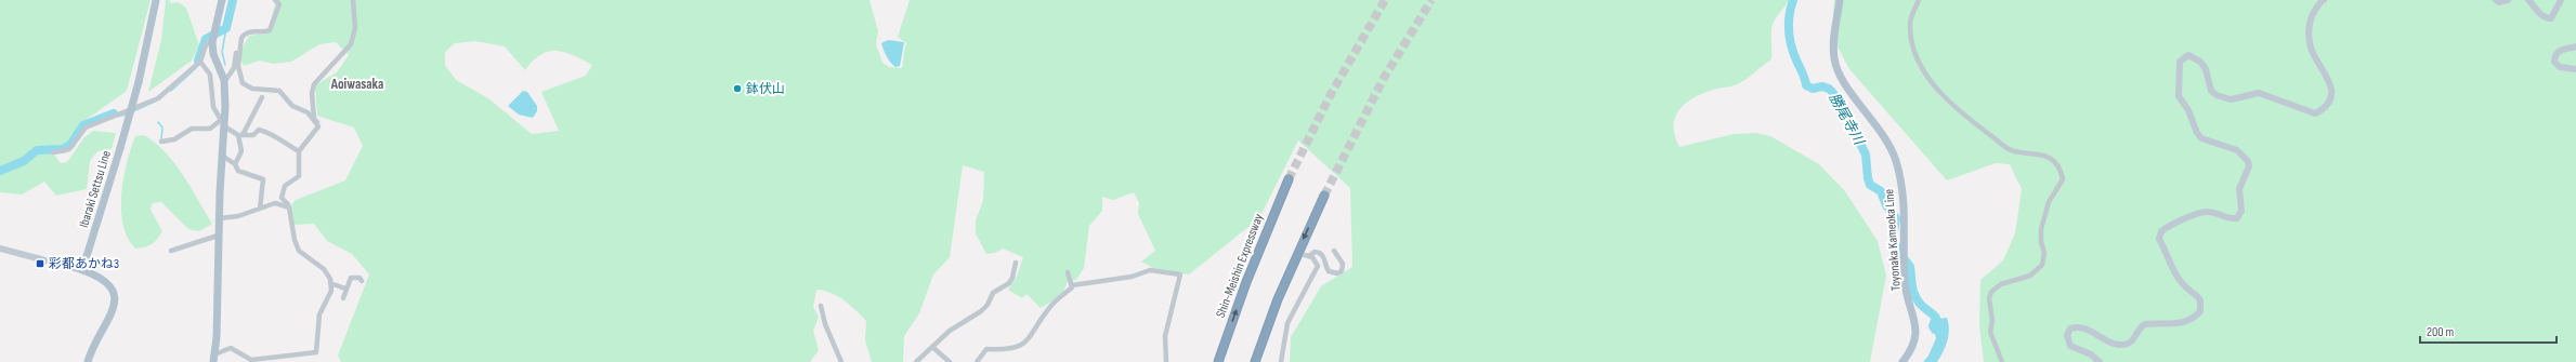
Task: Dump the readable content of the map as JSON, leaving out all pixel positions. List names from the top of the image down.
{
  "streets": {
    "highway": ["Shin-Meishin Expressway"],
    "main road": ["Ibaraki Settsu Line", "Toyonaka Kameoka Line"]
  },
  "districts": ["Aoiwasaka"],
  "water": ["勝尾寺川"],
  "places": {
    "other": ["鉢伏山"],
    "transit": ["彩都あかね3"]
  },
  "scale_bar": "200 m"
}
